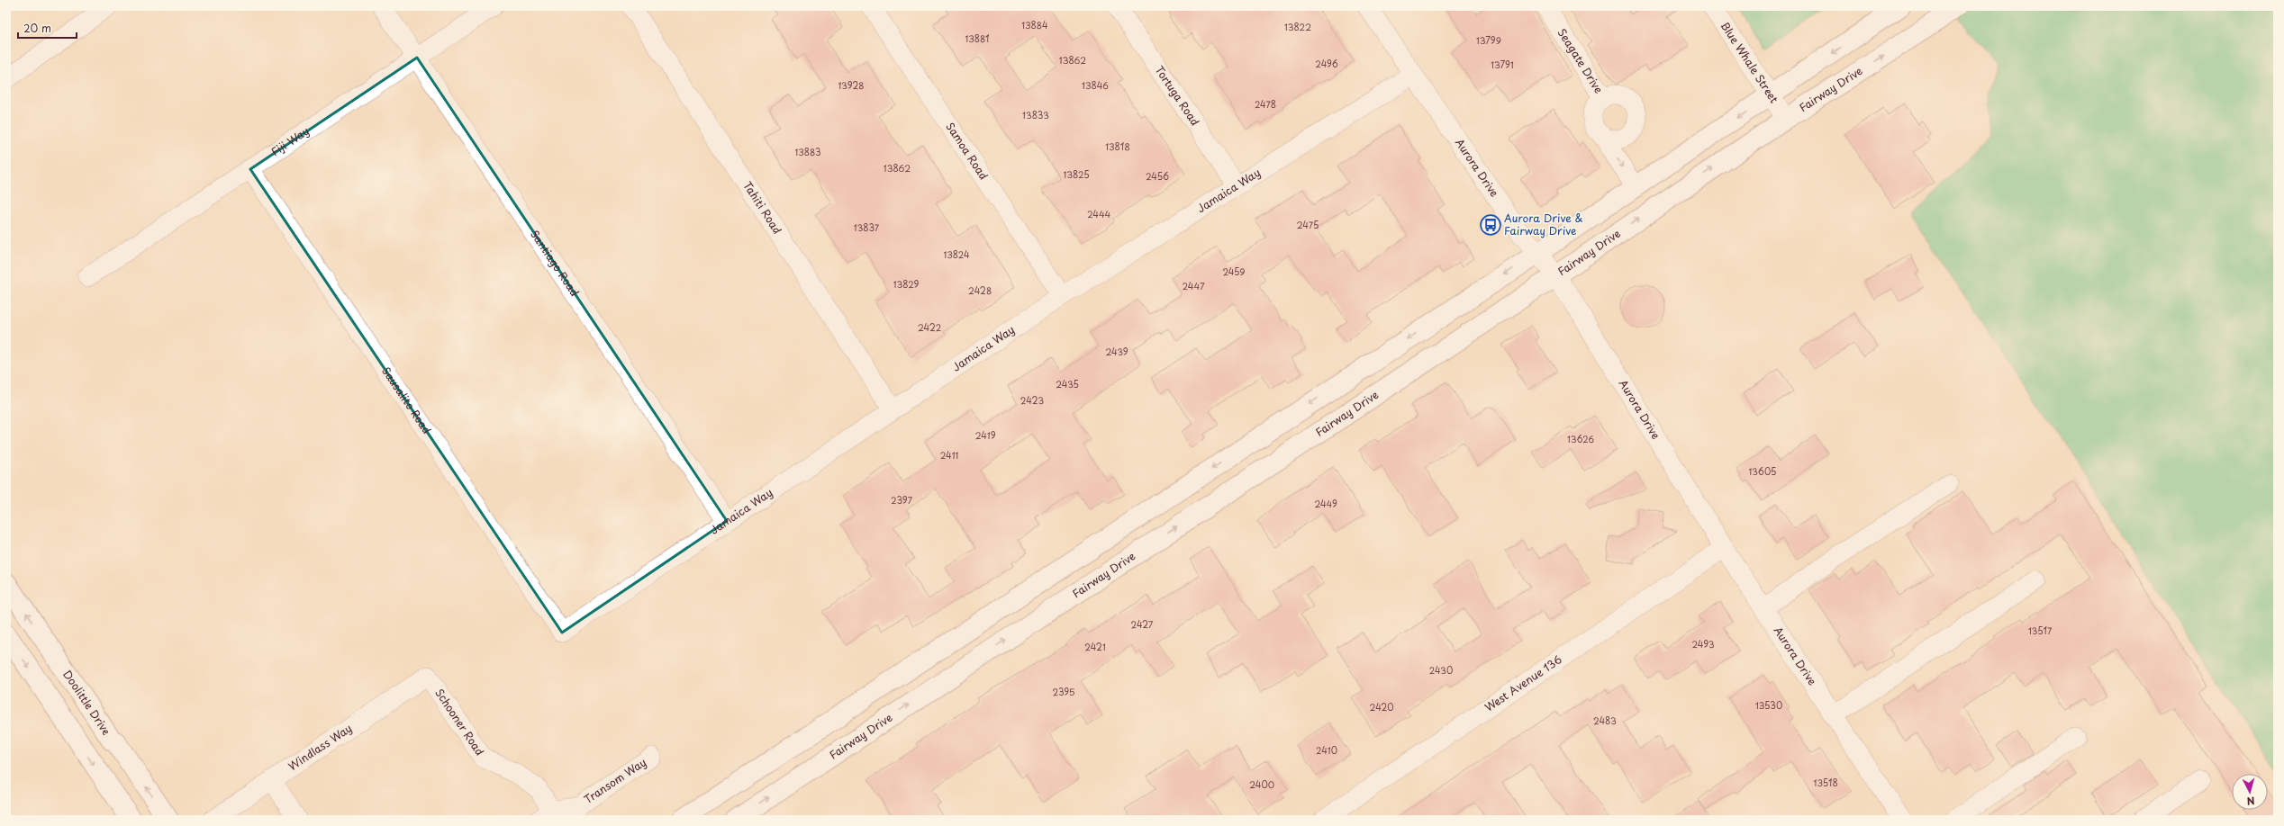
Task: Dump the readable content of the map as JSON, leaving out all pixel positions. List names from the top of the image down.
{
  "streets": {
    "street": [
      "Seagate Drive",
      "Blue Whale Street",
      "Fairway Drive",
      "Tortuga Road",
      "Fiji Way",
      "Samoa Road",
      "Aurora Drive",
      "Jamaica Way",
      "Tahiti Road",
      "Santiago Road",
      "Sausalito Road",
      "West Avenue 136",
      "Doolittle Drive",
      "Schooner Road",
      "Windlass Way",
      "Transom Way"
    ]
  },
  "crossings": [
    ["Blue Whale Street", "Fairway Drive"],
    ["Fairway Drive", "Aurora Drive"],
    ["Tortuga Road", "Jamaica Way"],
    ["Fiji Way", "Santiago Road"],
    ["Fiji Way", "Sausalito Road"],
    ["Samoa Road", "Jamaica Way"],
    ["Aurora Drive", "Jamaica Way"],
    ["Aurora Drive", "West Avenue 136"],
    ["Jamaica Way", "Tahiti Road"],
    ["Jamaica Way", "Santiago Road"],
    ["Jamaica Way", "Sausalito Road"],
    ["Schooner Road", "Windlass Way"],
    ["Schooner Road", "Transom Way"]
  ],
  "places": {
    "bus stop": ["Aurora Drive & Fairway Drive"]
  },
  "house_numbers": [
    "13884",
    "13822",
    "13881",
    "13799",
    "13862",
    "2496",
    "13791",
    "13928",
    "13846",
    "2478",
    "13833",
    "13818",
    "13883",
    "13862",
    "13825",
    "2456",
    "2444",
    "2475",
    "13837",
    "13824",
    "2459",
    "13829",
    "2447",
    "2428",
    "2422",
    "2439",
    "2435",
    "2423",
    "2419",
    "13626",
    "2411",
    "13605",
    "2397",
    "2449",
    "2427",
    "13517",
    "2493",
    "2421",
    "2430",
    "2395",
    "13530",
    "2420",
    "2483",
    "2410",
    "13518",
    "2400"
  ],
  "scale_bar": "20 m",
  "north": "bottom"
}
